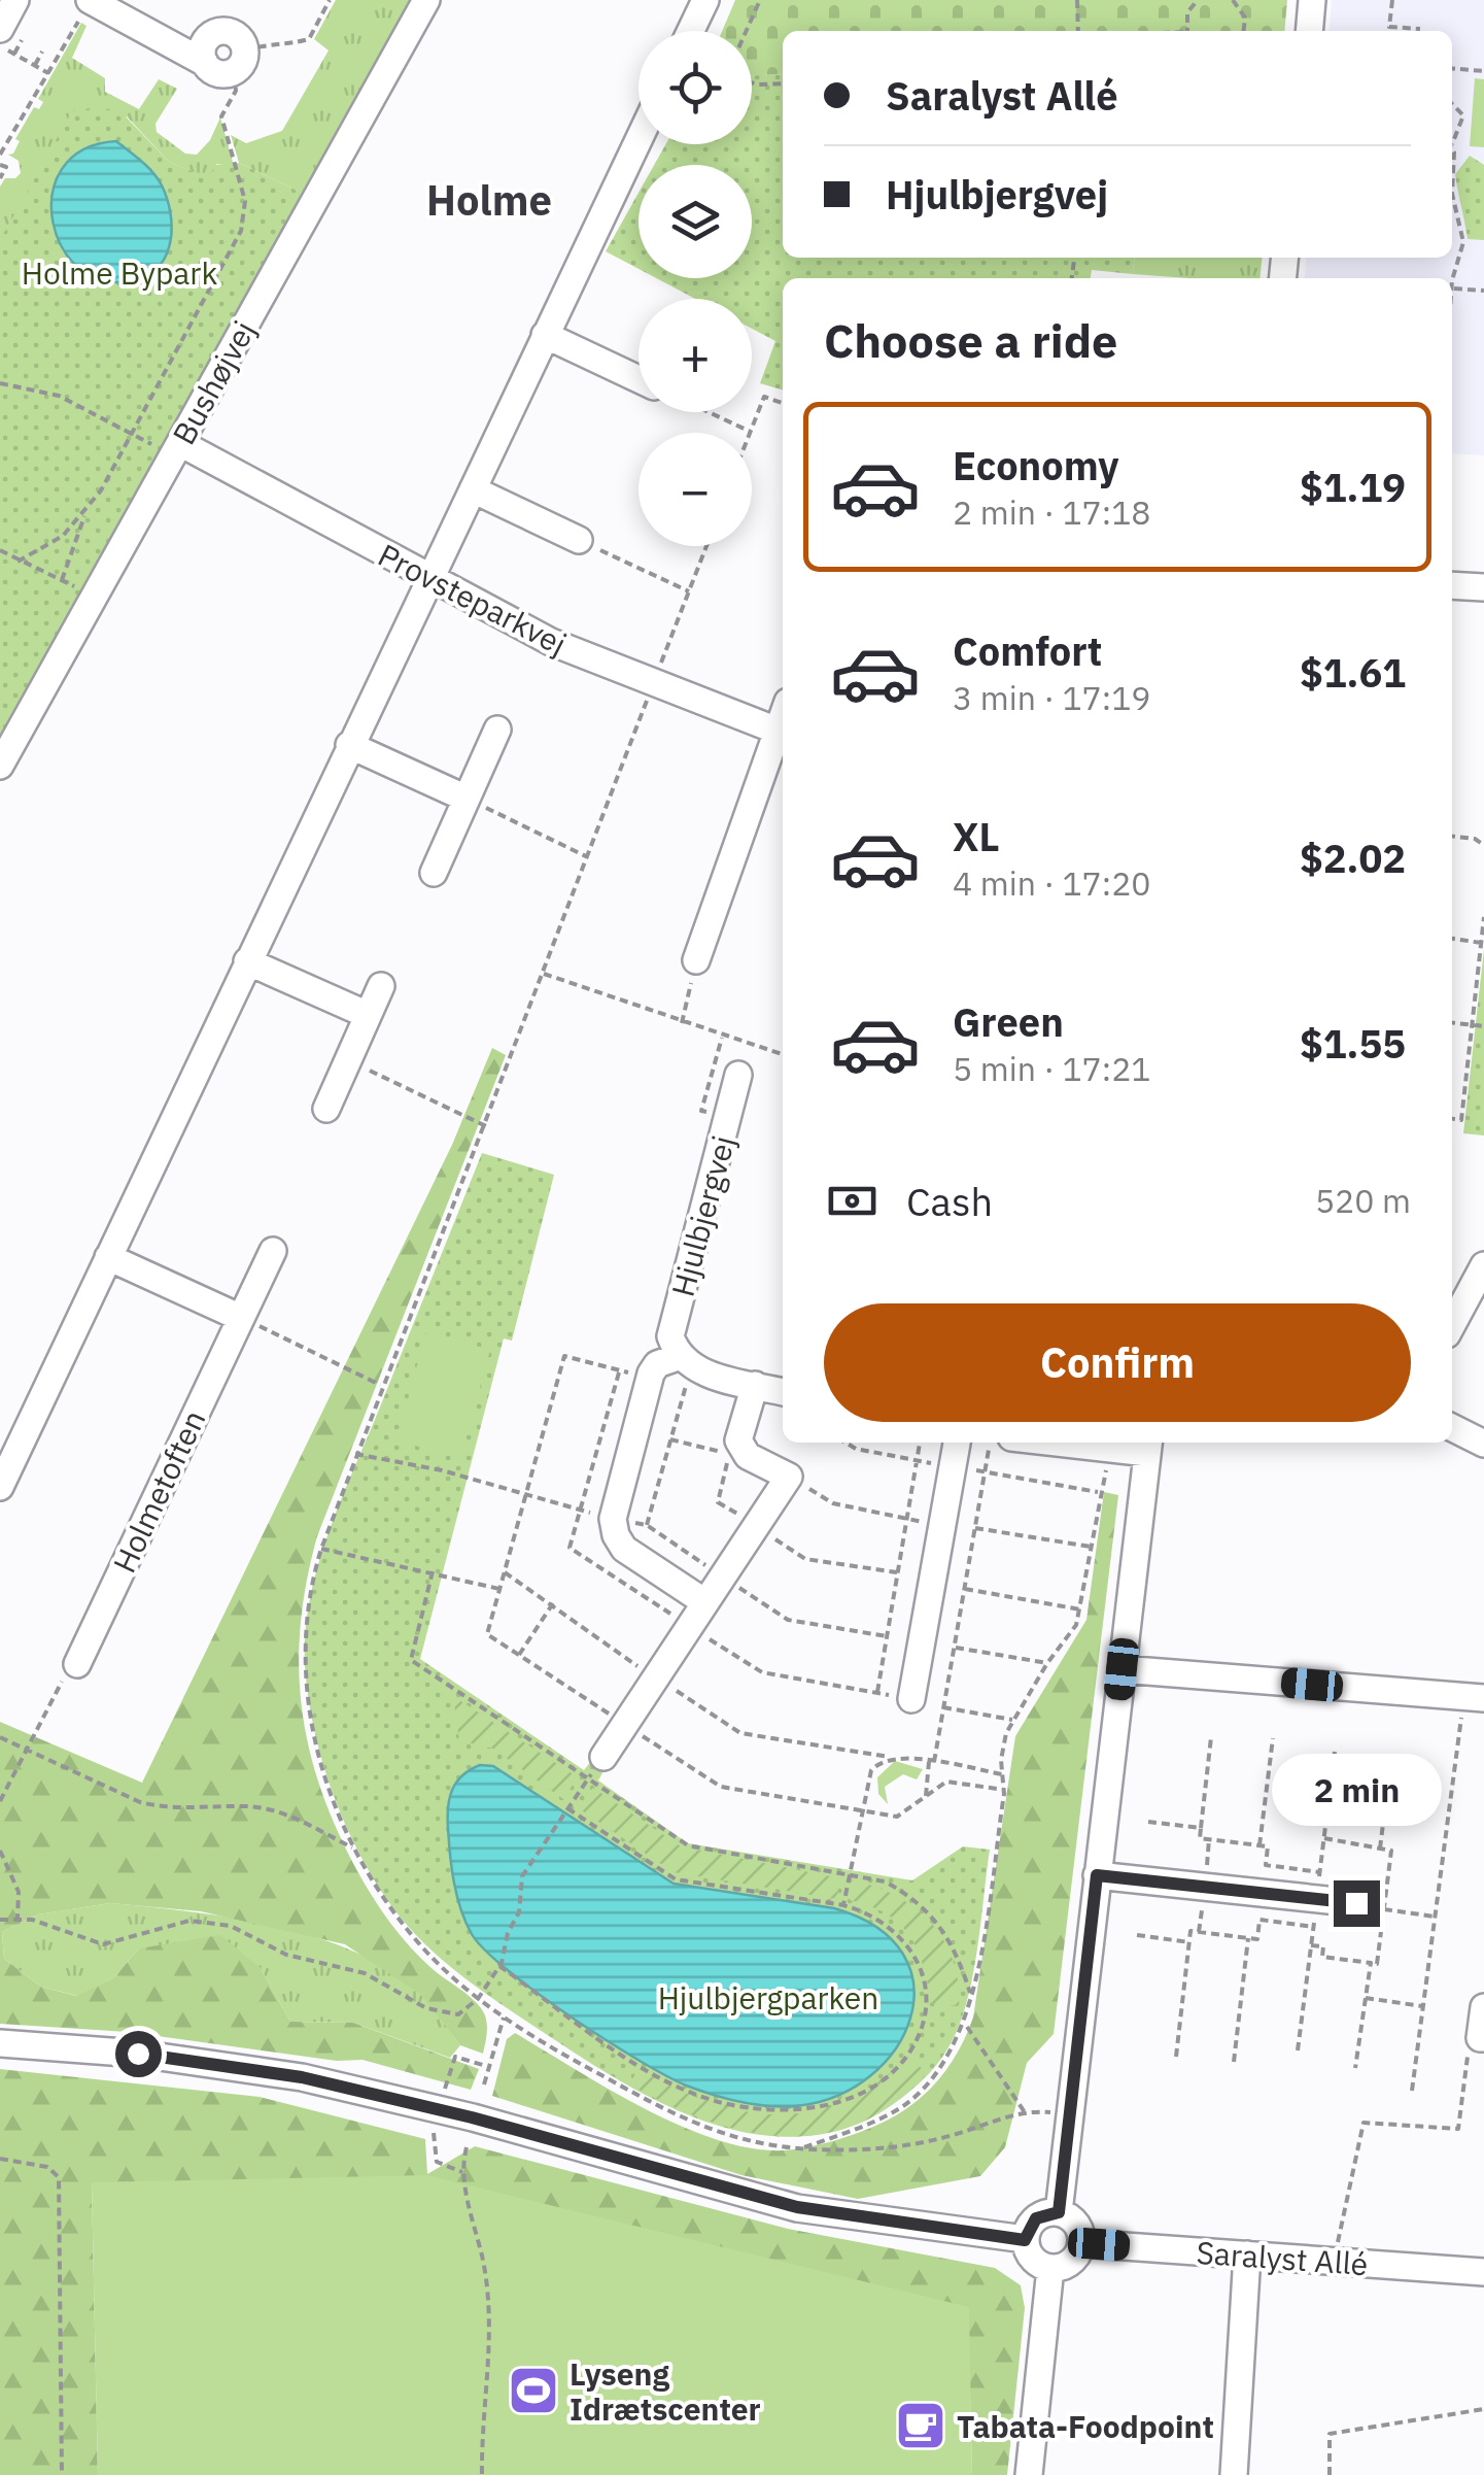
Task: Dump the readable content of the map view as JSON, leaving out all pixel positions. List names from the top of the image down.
{
  "streets": {
    "street": [
      "Bushøjvej",
      "Provsteparkvej",
      "Hjulbjergvej",
      "Holmetoften",
      "Saralyst Allé"
    ]
  },
  "crossings": [
    ["Bushøjvej", "Provsteparkvej"]
  ],
  "districts": ["Holme"],
  "parks": ["Holme Bypark", "Hjulbjergparken"],
  "places": {
    "sports": ["Lyseng Idrætscenter"],
    "cafe": ["Tabata-Foodpoint"]
  },
  "page": {
    "map_buttons": ["+", "−"],
    "banner": ["Saralyst Allé", "Hjulbjergvej"],
    "heading": "Choose a ride",
    "list": [
      {
        "name": "Economy",
        "note": "2 min · 17:18",
        "value": "$1.19"
      },
      {
        "name": "Comfort",
        "note": "3 min · 17:19",
        "value": "$1.61"
      },
      {
        "name": "XL",
        "note": "4 min · 17:20",
        "value": "$2.02"
      },
      {
        "name": "Green",
        "note": "5 min · 17:21",
        "value": "$1.55"
      }
    ],
    "pay": ["Cash", "520 m"],
    "buttons": "Confirm",
    "bubble": "2 min"
  }
}
